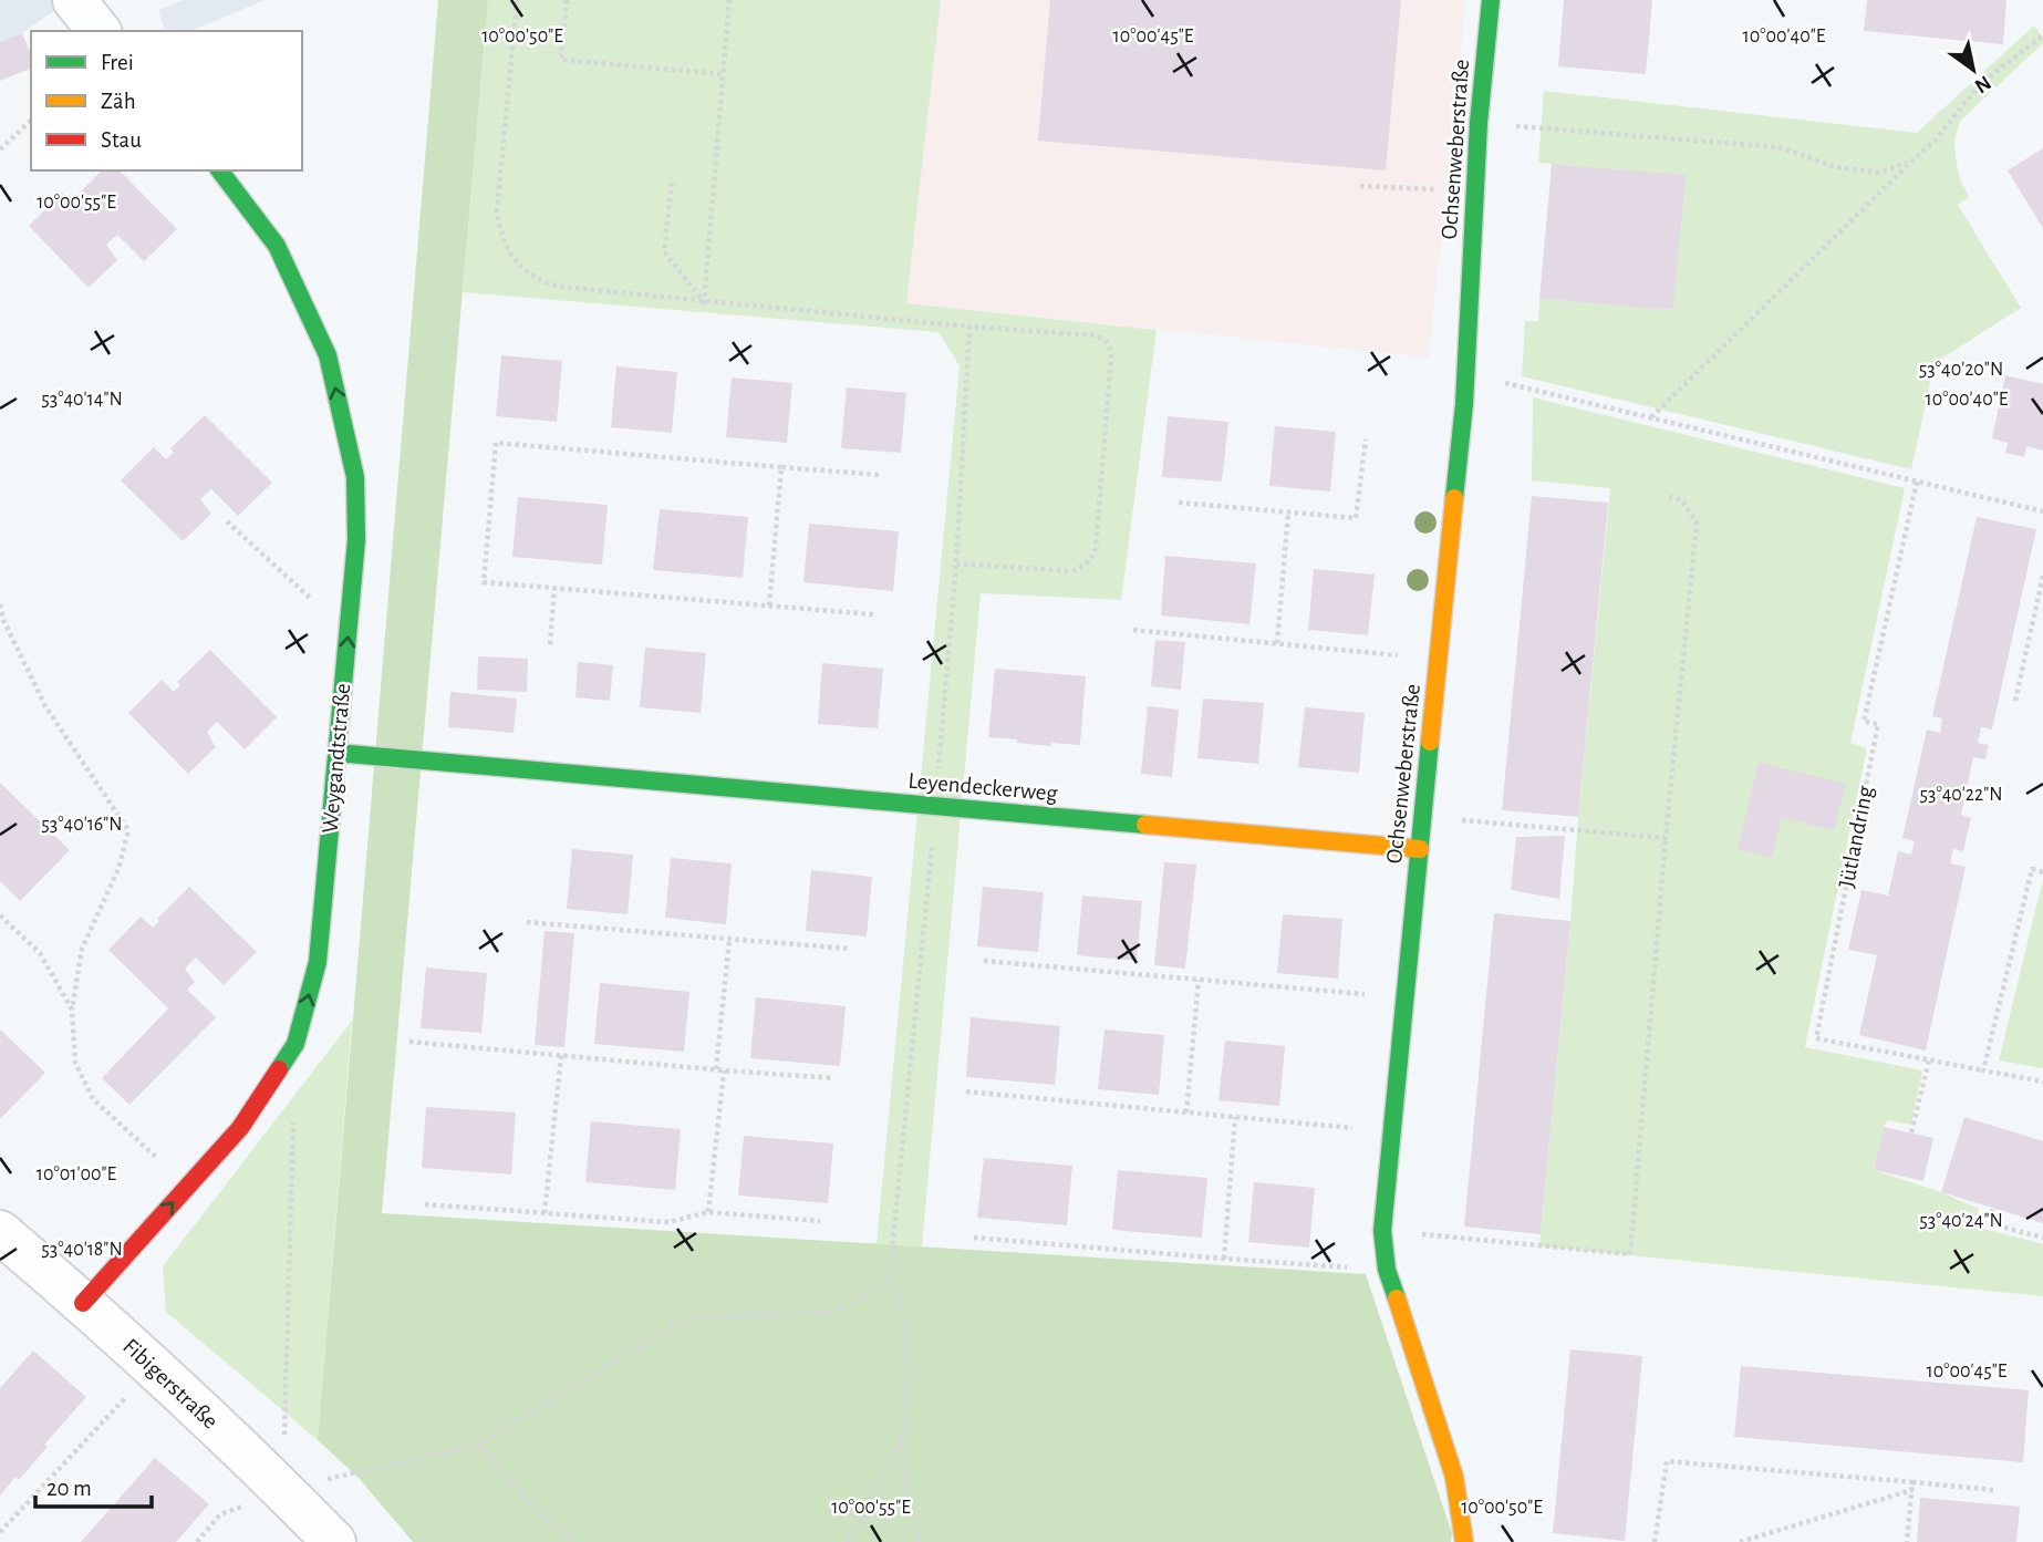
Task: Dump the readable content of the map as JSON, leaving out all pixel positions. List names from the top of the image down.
{
  "streets": {
    "street": [
      "Ochsenweberstraße",
      "Weygandtstraße",
      "Leyendeckerweg",
      "Fibigerstraße"
    ],
    "path": ["Jütlandring"]
  },
  "crossings": [
    ["Ochsenweberstraße", "Leyendeckerweg"],
    ["Weygandtstraße", "Leyendeckerweg"],
    ["Weygandtstraße", "Fibigerstraße"]
  ],
  "one_way": ["Weygandtstraße"],
  "legend": ["Frei", "Zäh", "Stau"],
  "scale_bar": "20 m",
  "north": "bottom right",
  "coordinates": [
    "10°00'50\"E",
    "10°00'45\"E",
    "10°00'40\"E",
    "10°00'55\"E",
    "53°40'20\"N",
    "53°40'14\"N",
    "53°40'22\"N",
    "53°40'16\"N",
    "10°01'00\"E",
    "53°40'24\"N",
    "53°40'18\"N"
  ]
}
